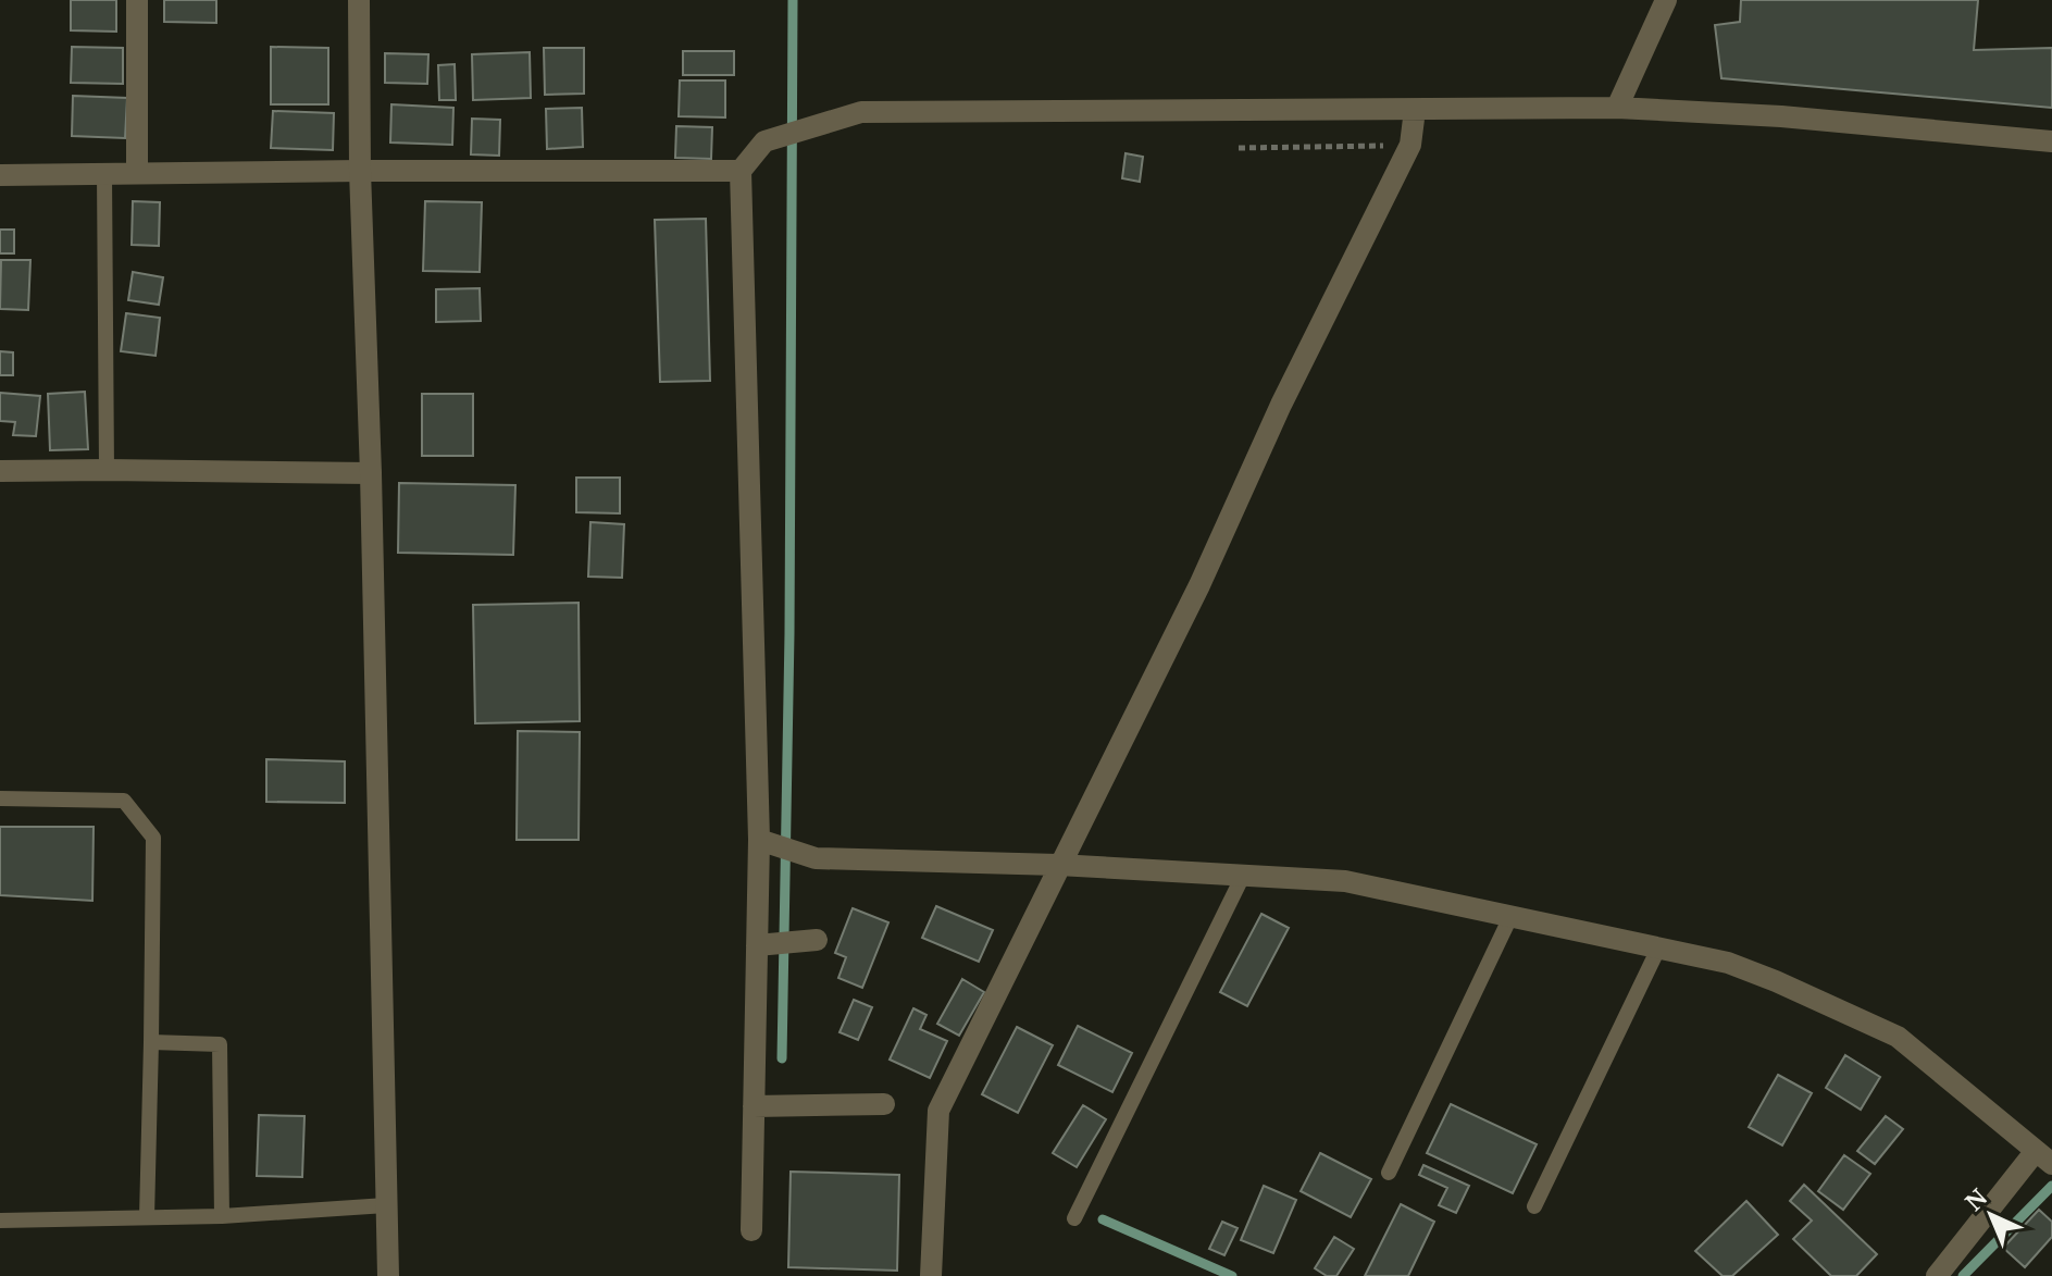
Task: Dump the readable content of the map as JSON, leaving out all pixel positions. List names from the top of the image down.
{
  "north": "top left"
}
